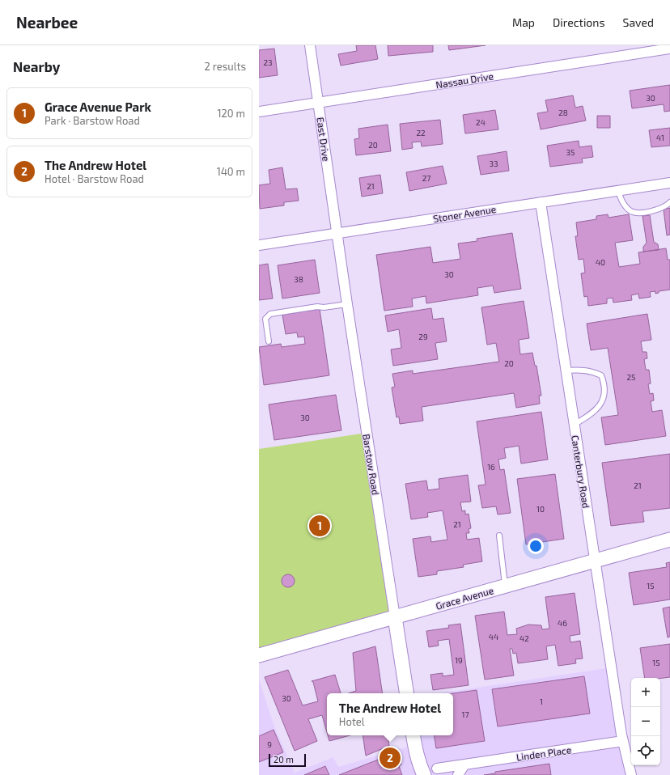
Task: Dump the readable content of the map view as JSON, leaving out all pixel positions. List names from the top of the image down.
{
  "streets": {
    "street": [
      "Nassau Drive",
      "East Drive",
      "Stoner Avenue",
      "Barstow Road",
      "Canterbury Road",
      "Grace Avenue",
      "Linden Place"
    ]
  },
  "crossings": [
    ["Nassau Drive", "East Drive"],
    ["East Drive", "Stoner Avenue"],
    ["East Drive", "Barstow Road"],
    ["Stoner Avenue", "Barstow Road"],
    ["Stoner Avenue", "Canterbury Road"],
    ["Barstow Road", "Grace Avenue"],
    ["Canterbury Road", "Grace Avenue"],
    ["Canterbury Road", "Linden Place"]
  ],
  "house_numbers": [
    "23",
    "30",
    "28",
    "24",
    "22",
    "41",
    "20",
    "35",
    "33",
    "27",
    "21",
    "40",
    "30",
    "38",
    "29",
    "20",
    "25",
    "30",
    "16",
    "21",
    "10",
    "21",
    "15",
    "46",
    "44",
    "42",
    "19",
    "15",
    "30",
    "1",
    "17",
    "9"
  ],
  "scale_bar": "20 m",
  "page": {
    "header": "Nearbee",
    "nav": ["Map", "Directions", "Saved"],
    "heading": ["Nearby", "2 results"],
    "list": [
      {
        "mark": "1",
        "name": "Grace Avenue Park",
        "note": "Park · Barstow Road",
        "value": "120 m"
      },
      {
        "mark": "2",
        "name": "The Andrew Hotel",
        "note": "Hotel · Barstow Road",
        "value": "140 m"
      }
    ],
    "pins": ["1", "2"],
    "map_buttons": ["+", "−"],
    "popup": ["The Andrew Hotel", "Hotel"],
    "scale": "20 m"
  }
}
